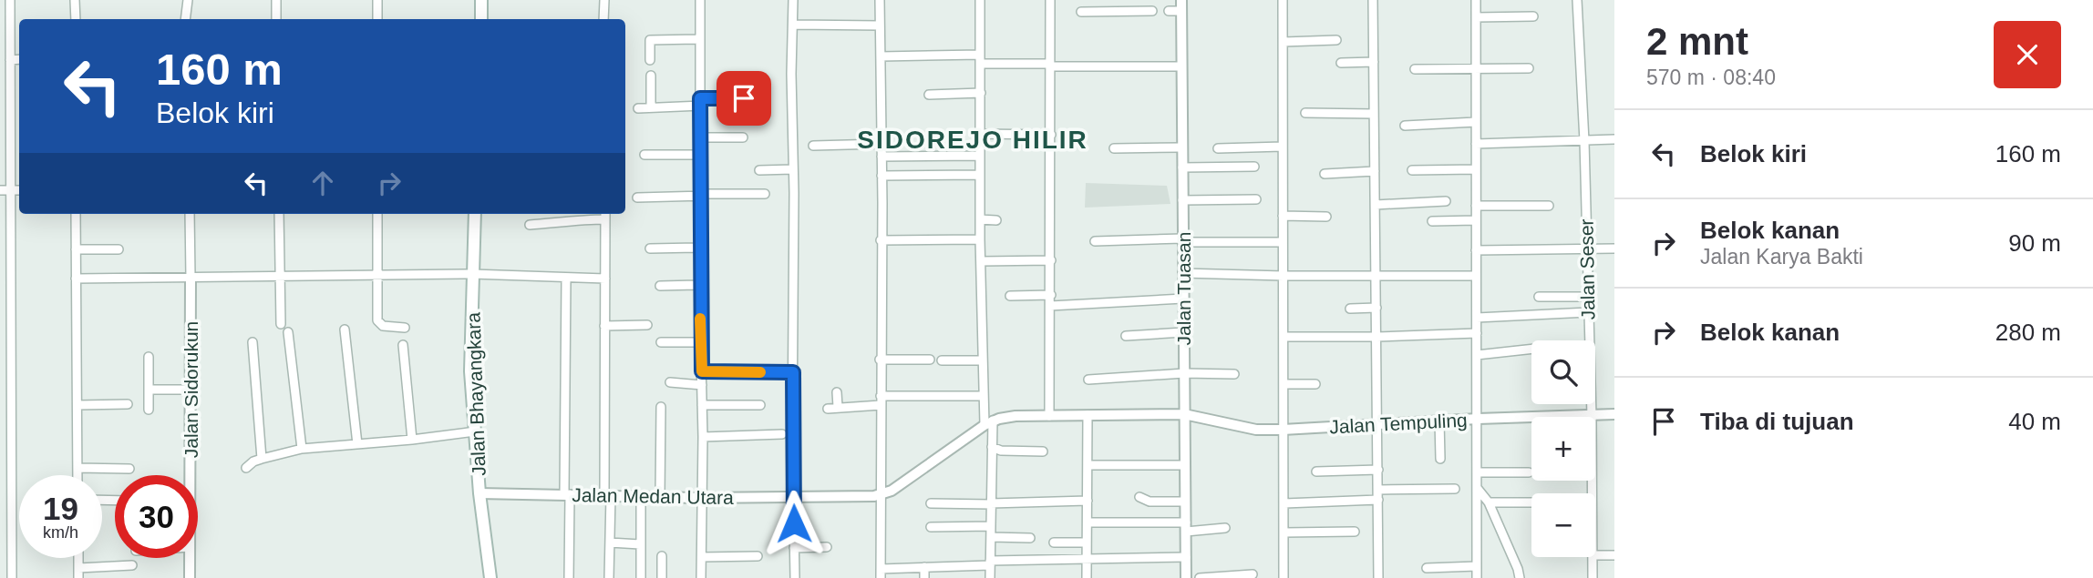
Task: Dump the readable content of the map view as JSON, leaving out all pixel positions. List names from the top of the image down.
{
  "streets": {
    "main road": ["Jalan Bhayangkara"],
    "street": [
      "Jalan Seser",
      "Jalan Tuasan",
      "Jalan Sidorukun",
      "Jalan Tempuling",
      "Jalan Medan Utara"
    ]
  },
  "crossings": [
    ["Jalan Seser", "Jalan Tempuling"],
    ["Jalan Tuasan", "Jalan Tempuling"],
    ["Jalan Tuasan", "Jalan Medan Utara"],
    ["Jalan Bhayangkara", "Jalan Medan Utara"],
    ["Jalan Tempuling", "Jalan Medan Utara"]
  ],
  "districts": ["SIDOREJO HILIR"],
  "page": {
    "heading": ["2 mnt", "570 m · 08:40"],
    "turn": ["160 m", "Belok kiri"],
    "list": [
      {
        "name": "Belok kiri",
        "value": "160 m"
      },
      {
        "name": "Belok kanan",
        "note": "Jalan Karya Bakti",
        "value": "90 m"
      },
      {
        "name": "Belok kanan",
        "value": "280 m"
      },
      {
        "name": "Tiba di tujuan",
        "value": "40 m"
      }
    ],
    "map_buttons": ["+", "−"],
    "speed": "19 km/h",
    "limit": "30"
  }
}
